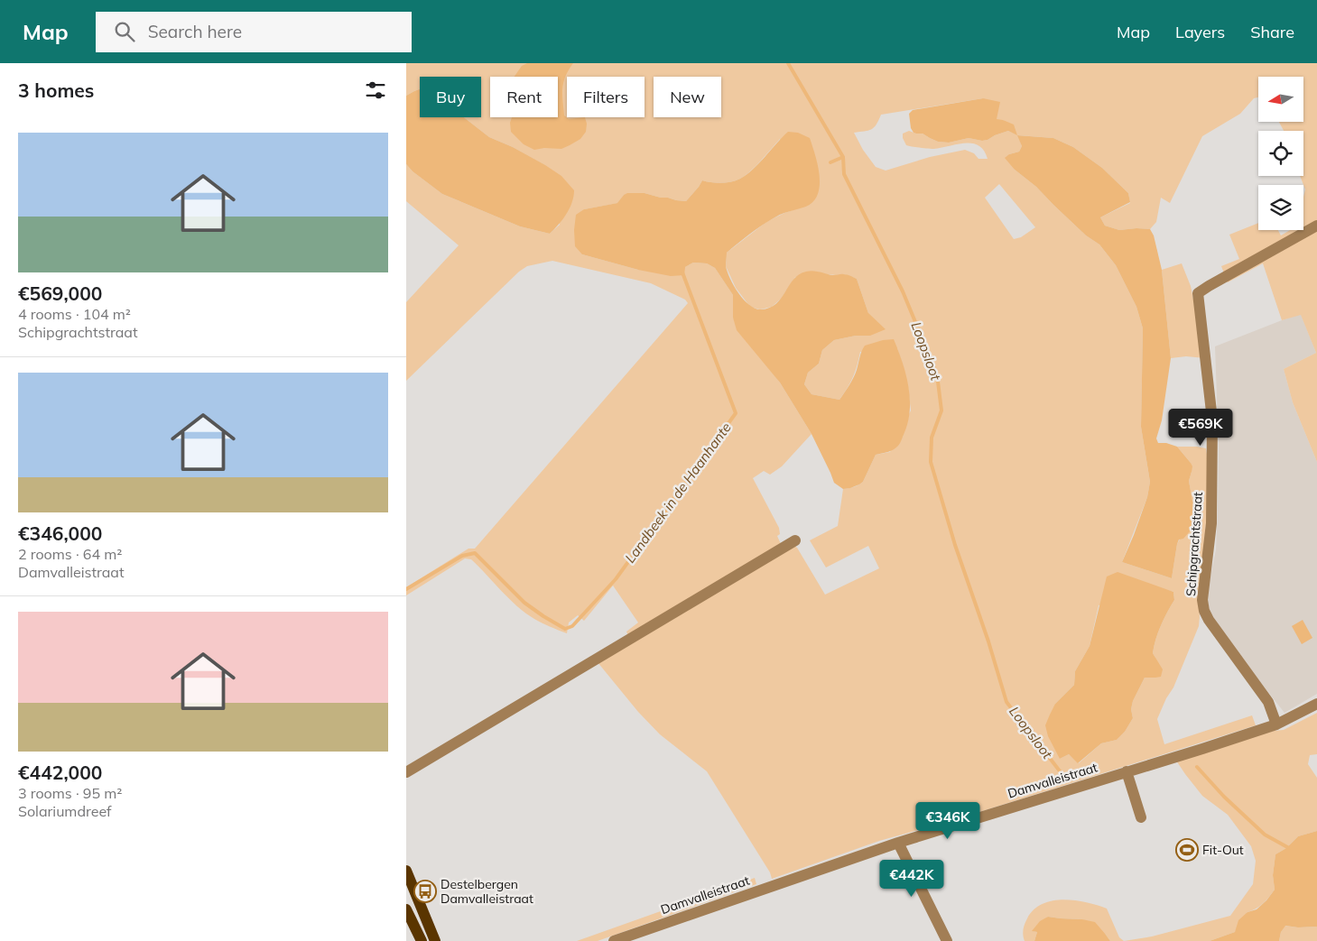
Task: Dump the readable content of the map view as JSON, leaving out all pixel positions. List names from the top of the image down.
{
  "streets": {
    "street": ["Schipgrachtstraat", "Damvalleistraat"]
  },
  "crossings": [
    ["Schipgrachtstraat", "Damvalleistraat"]
  ],
  "water": ["Loopsloot", "Landbeek in de Haanhante"],
  "places": {
    "sports": ["Fit-Out"],
    "bus stop": ["Destelbergen Damvalleistraat"]
  },
  "north": "left",
  "page": {
    "header": "Map",
    "search": "Search here",
    "nav": ["Map", "Layers", "Share"],
    "heading": "3 homes",
    "chip": [
      "Buy",
      "Rent",
      "Filters",
      "New"
    ],
    "list": [
      {
        "name": "€569,000",
        "note": "4 rooms · 104 m² · Schipgrachtstraat"
      },
      {
        "name": "€346,000",
        "note": "2 rooms · 64 m² · Damvalleistraat"
      },
      {
        "name": "€442,000",
        "note": "3 rooms · 95 m² · Solariumdreef"
      }
    ],
    "price": ["€569K", "€346K", "€442K"]
  }
}
